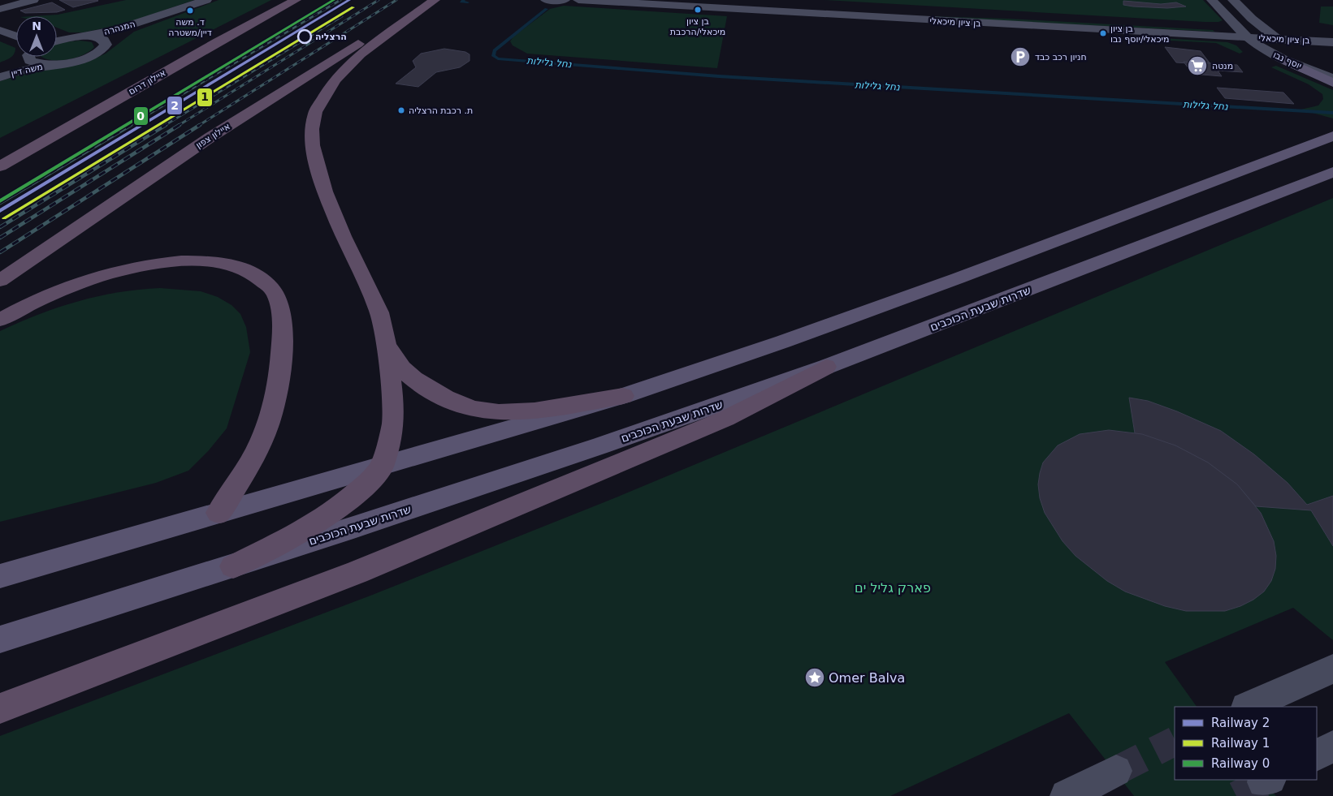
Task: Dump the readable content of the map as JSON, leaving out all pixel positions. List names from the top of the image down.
{
  "streets": {
    "highway": ["איילון דרום", "איילון צפון"],
    "main road": ["שדרות שבעת הכוכבים"],
    "street": [
      "בן ציון מיכאלי",
      "המנהרה",
      "יוסף נבו",
      "משה דיין"
    ]
  },
  "crossings": [
    ["בן ציון מיכאלי", "יוסף נבו"],
    ["המנהרה", "משה דיין"]
  ],
  "water": ["נחל גלילות"],
  "parks": ["פארק גליל ים"],
  "places": {
    "other": [
      "בן ציון מיכאלי/הרכבת",
      "ד. משה דיין/משטרה",
      "בן ציון מיכאלי/יוסף נבו",
      "הרצליה",
      "ת. רכבת הרצליה"
    ],
    "parking": ["חניון רכב כבד"],
    "supermarket": ["מנטה"],
    "place": ["Omer Balva"]
  },
  "lines": ["rail line 2", "rail line 0", "rail line 1"],
  "legend": ["Railway 2", "Railway 1", "Railway 0"],
  "north": "top"
}
